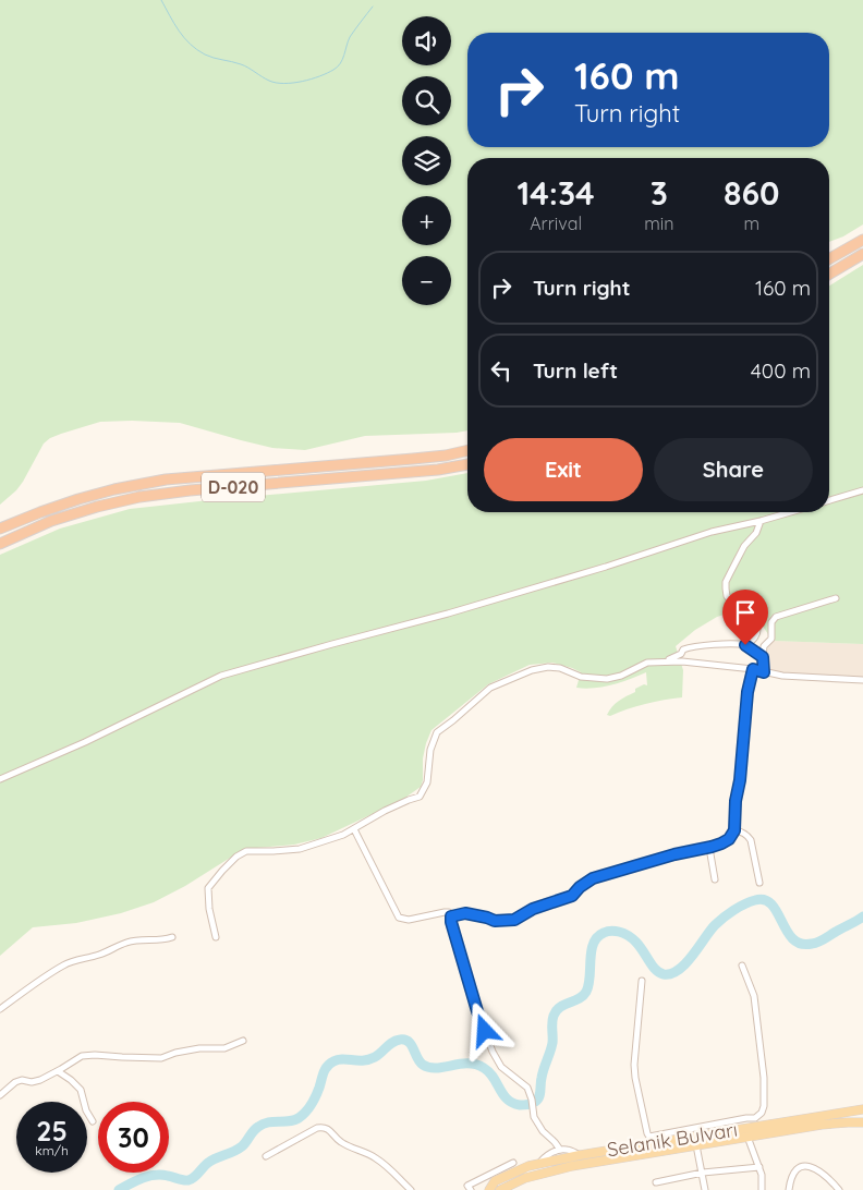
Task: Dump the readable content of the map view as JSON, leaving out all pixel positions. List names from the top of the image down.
{
  "streets": {
    "highway": ["D-020"],
    "main road": ["Selanik Bulvarı"]
  },
  "page": {
    "map_buttons": ["+", "−"],
    "turn": ["160 m", "Turn right"],
    "eta": [
      "14:34",
      "Arrival",
      "3",
      "min",
      "860",
      "m"
    ],
    "list": [
      {
        "name": "Turn right",
        "value": "160 m"
      },
      {
        "name": "Turn left",
        "value": "400 m"
      }
    ],
    "buttons": ["Exit", "Share"],
    "speed": "25 km/h",
    "limit": "30"
  }
}
